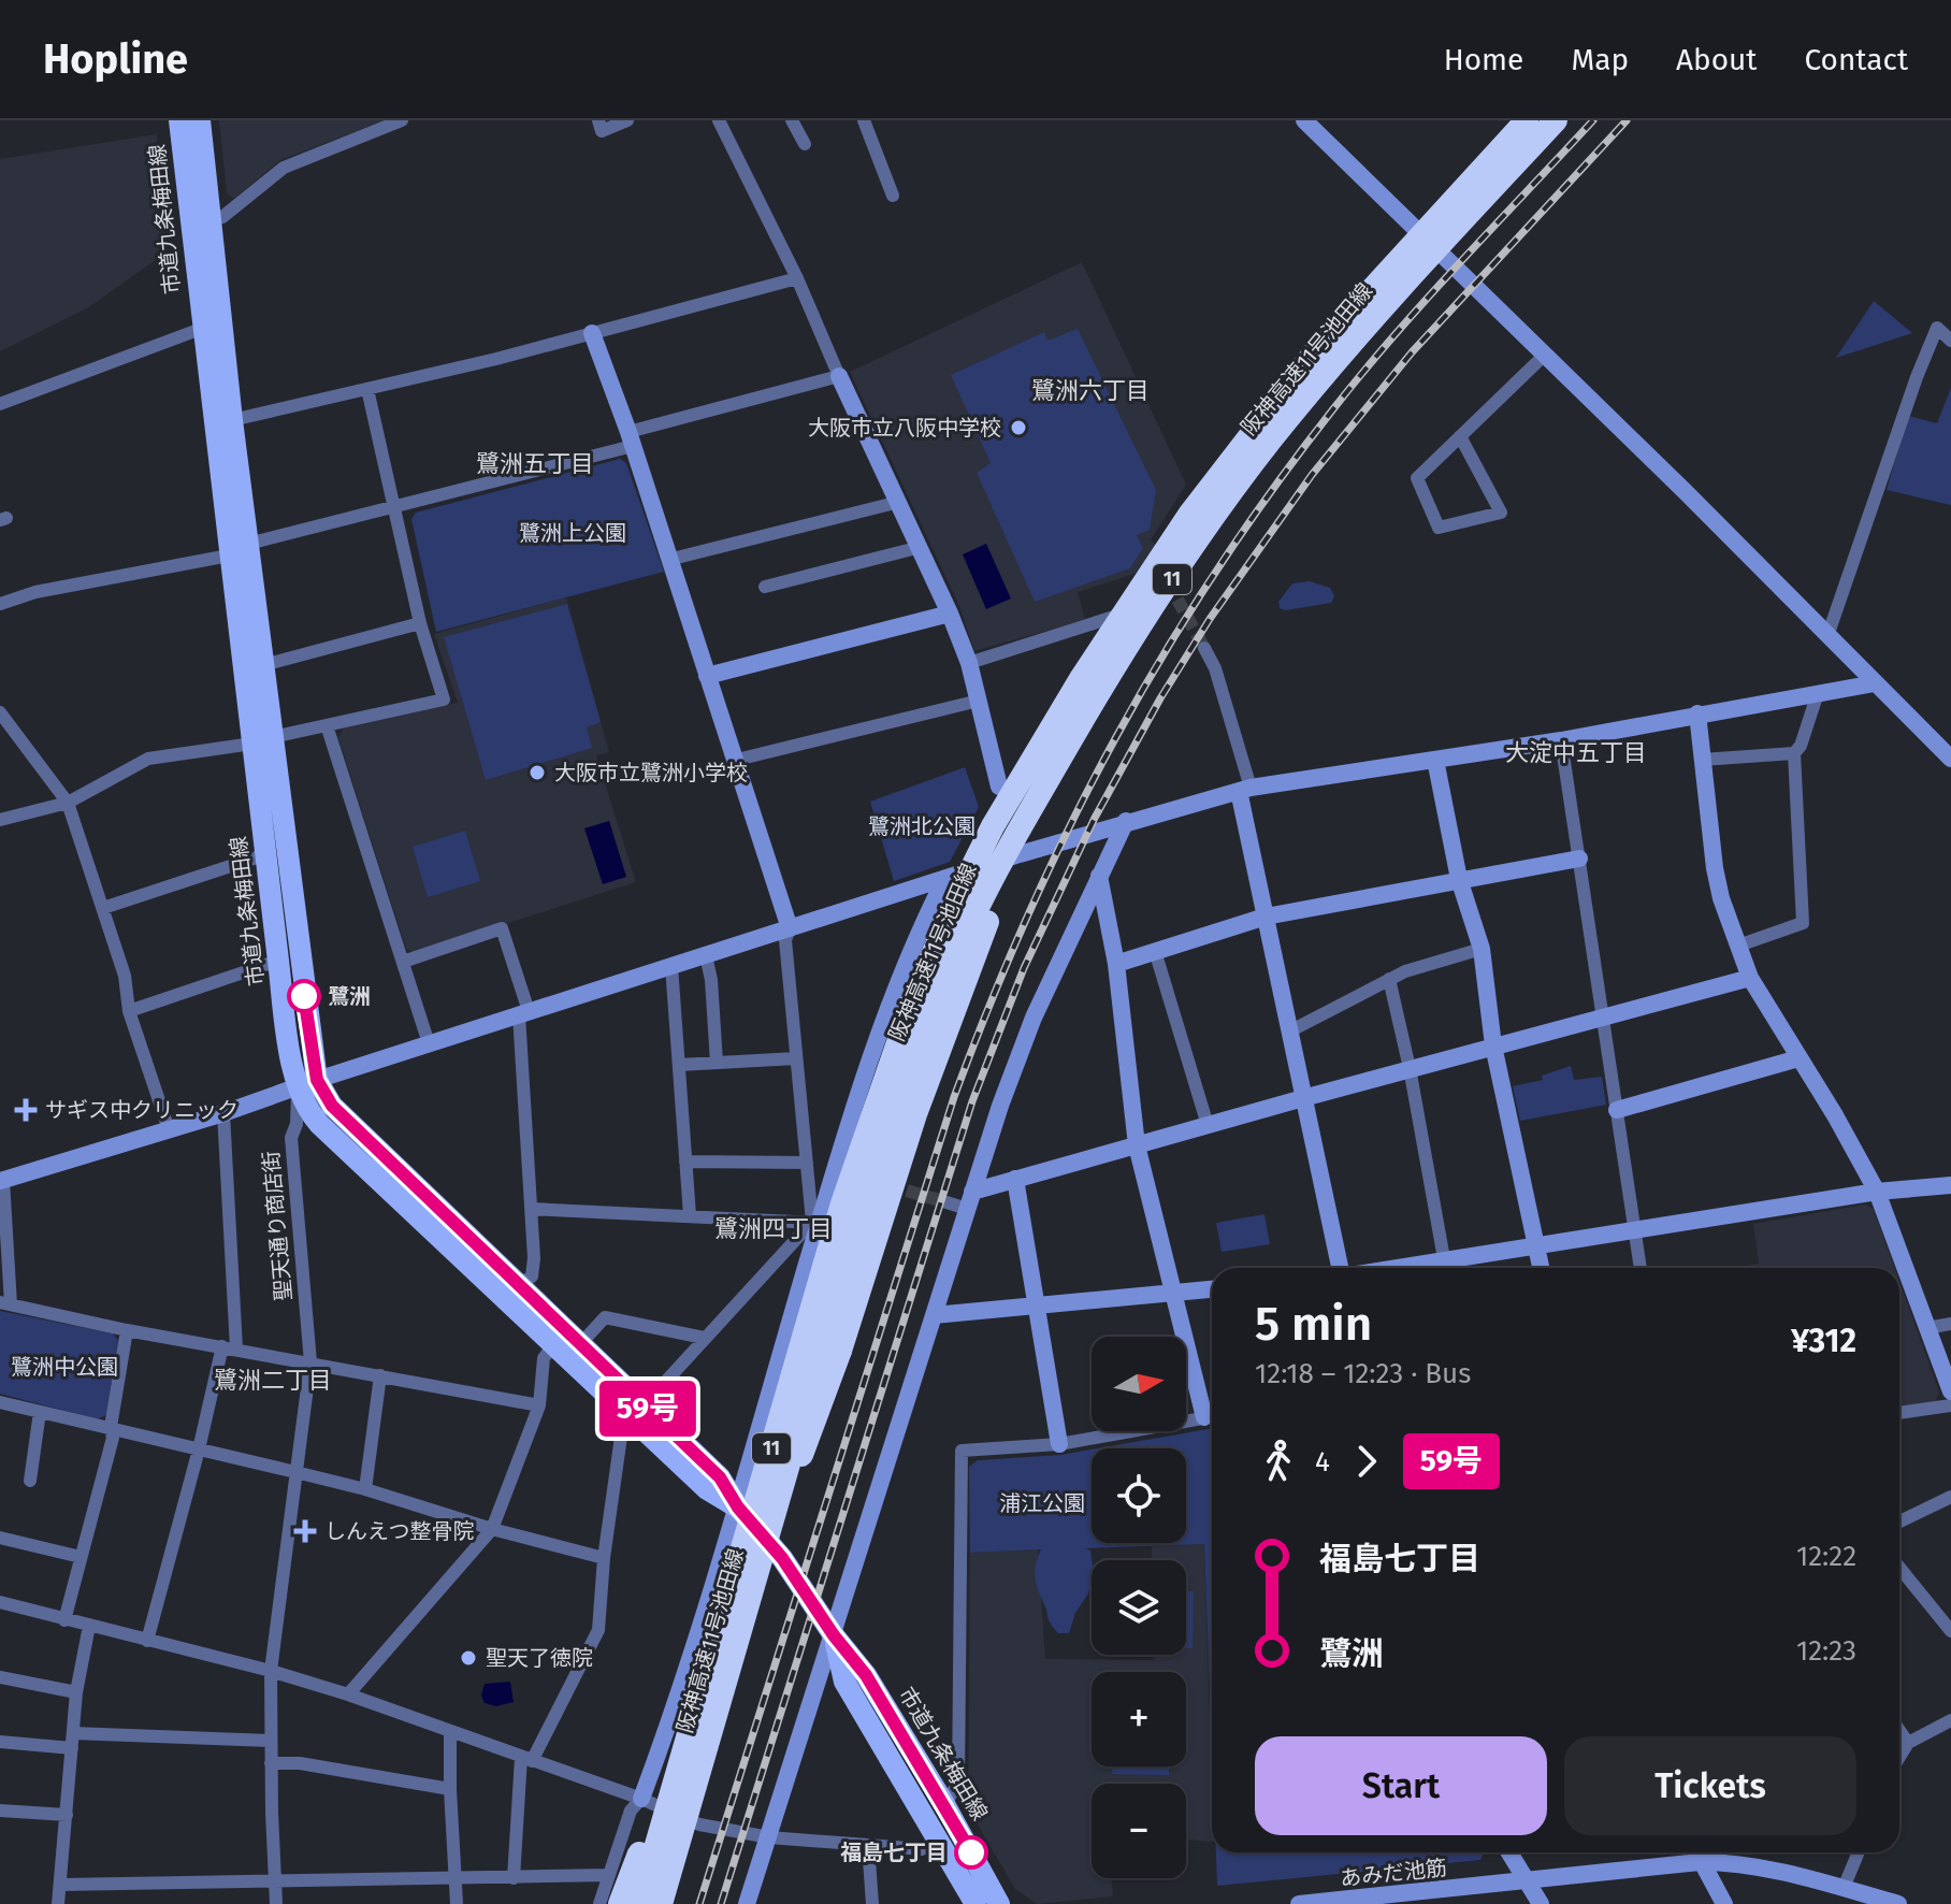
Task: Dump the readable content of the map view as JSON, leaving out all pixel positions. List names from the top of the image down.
{
  "streets": {
    "highway": ["阪神高速11号池田線", "11"],
    "main road": ["市道九条梅田線"],
    "street": ["聖天通り商店街", "あみだ池筋"]
  },
  "crossings": [
    ["市道九条梅田線", "11"],
    ["市道九条梅田線", "聖天通り商店街"],
    ["阪神高速11号池田線", "11"]
  ],
  "districts": [
    "鷺洲六丁目",
    "鷺洲五丁目",
    "大淀中五丁目",
    "鷺洲四丁目",
    "鷺洲二丁目"
  ],
  "parks": [
    "鷺洲上公園",
    "鷺洲北公園",
    "鷺洲中公園",
    "浦江公園"
  ],
  "places": {
    "other": [
      "大阪市立八阪中学校",
      "大阪市立鷺洲小学校",
      "鷺洲",
      "聖天了徳院",
      "福島七丁目"
    ],
    "health": ["サギス中クリニック", "しんえつ整骨院"]
  },
  "lines": ["bus line 59号"],
  "north": "right",
  "page": {
    "header": "Hopline",
    "nav": [
      "Home",
      "Map",
      "About",
      "Contact"
    ],
    "on_map": "59号",
    "heading": ["5 min", "12:18 – 12:23 · Bus", "¥312"],
    "map_buttons": ["+", "−"],
    "legs": ["4", "59号"],
    "list": [
      {
        "name": "福島七丁目",
        "value": "12:22"
      },
      {
        "name": "鷺洲",
        "value": "12:23"
      }
    ],
    "buttons": ["Start", "Tickets"]
  }
}
